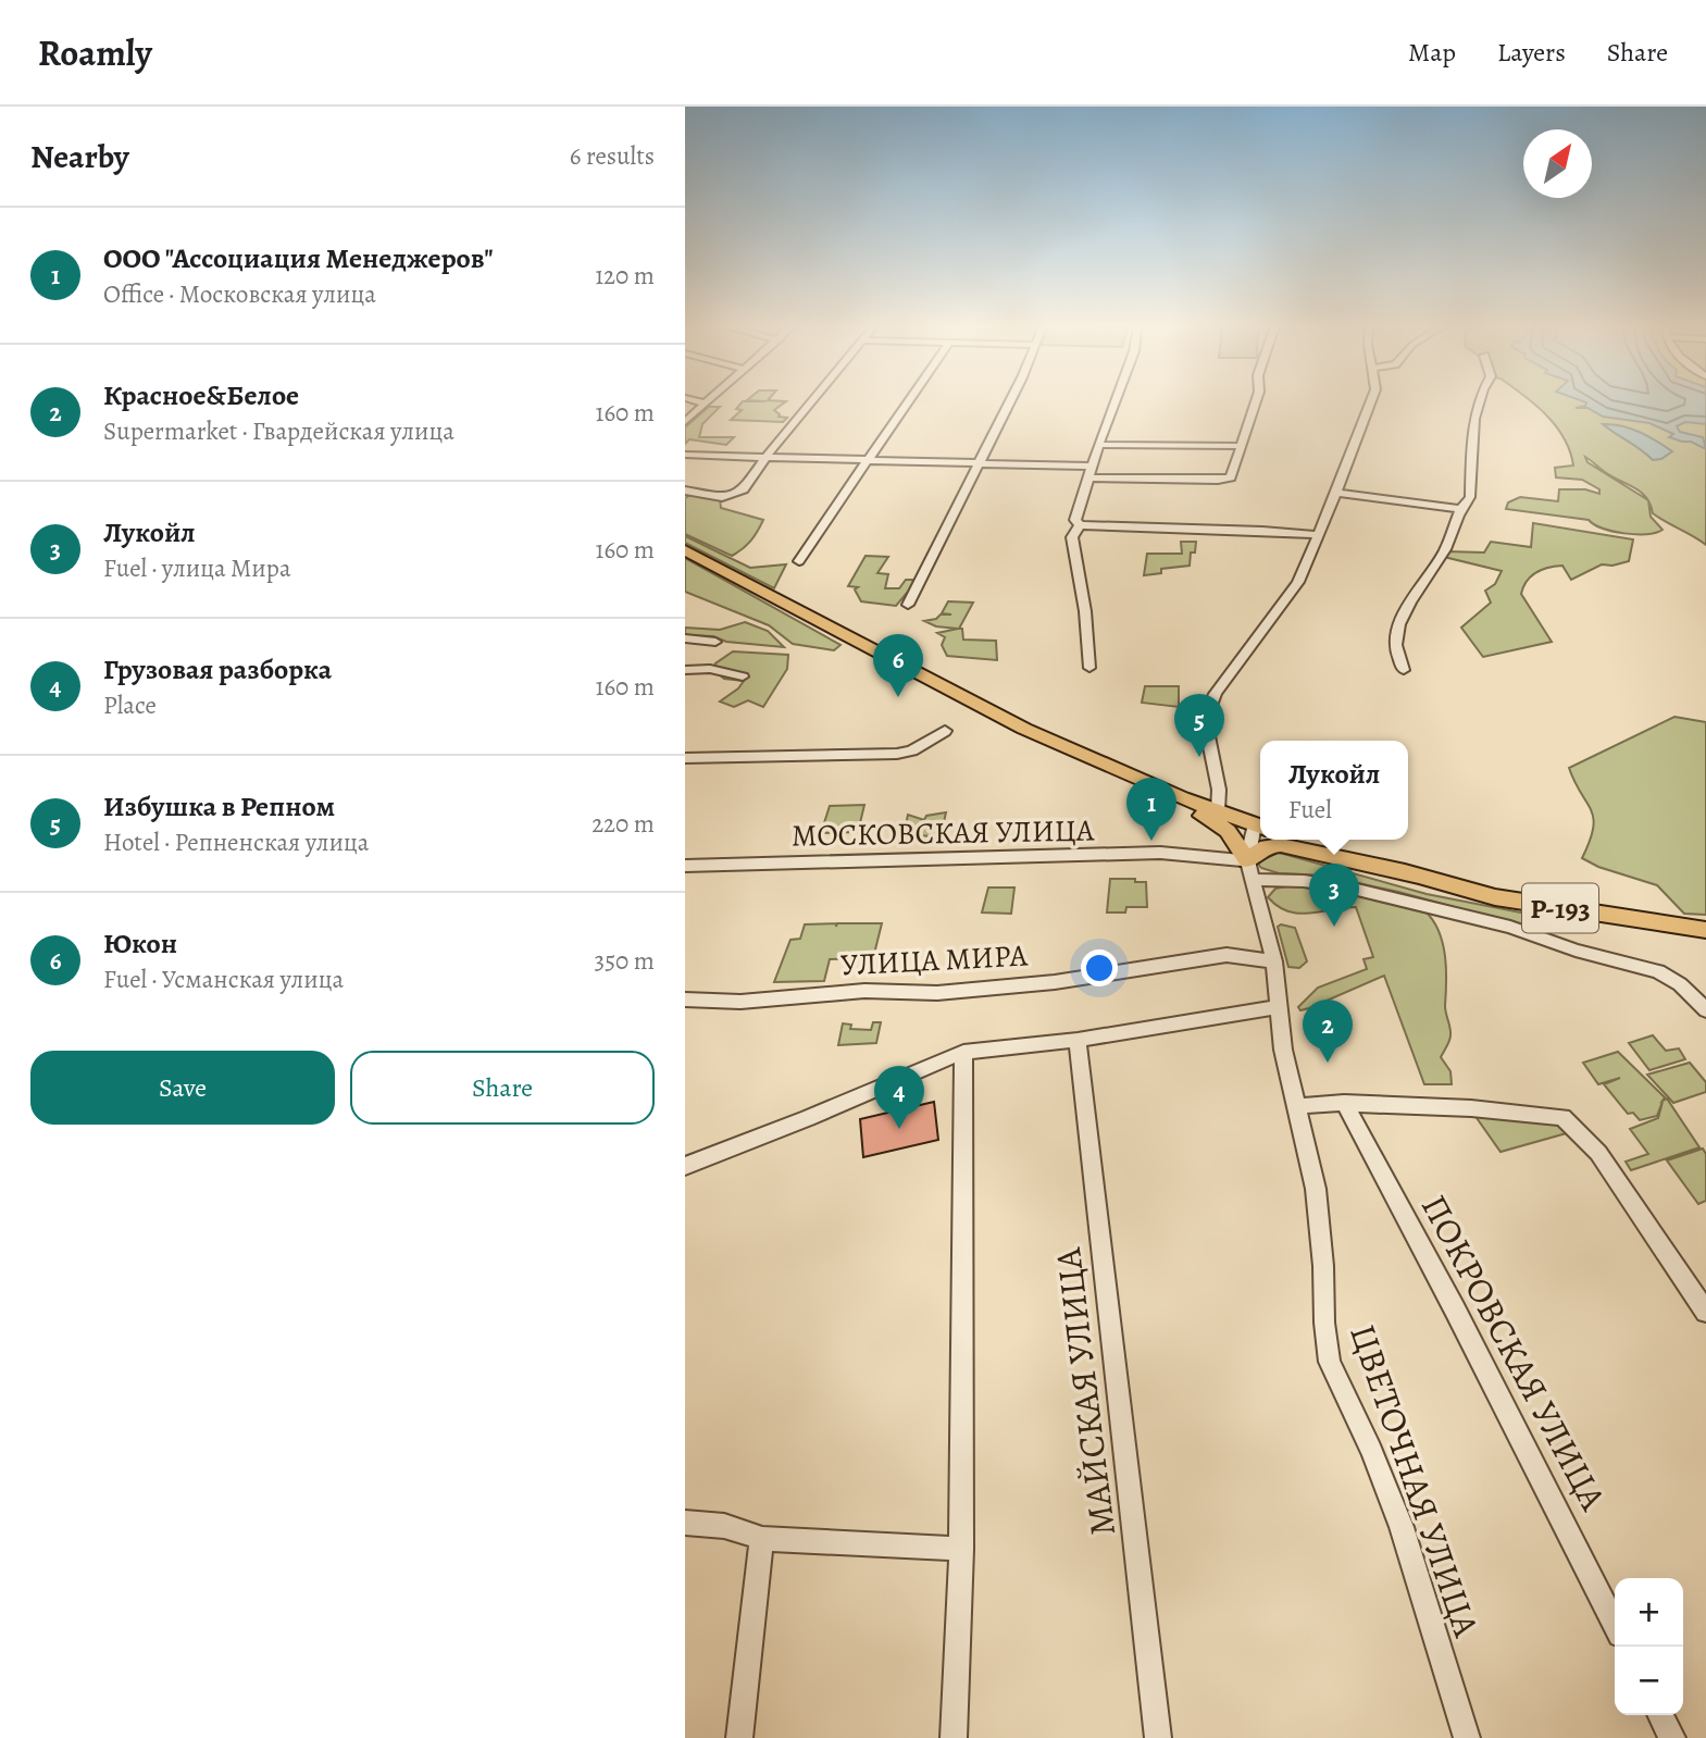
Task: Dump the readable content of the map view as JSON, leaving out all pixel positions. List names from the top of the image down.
{
  "streets": {
    "highway": ["Р-193"],
    "street": [
      "МОСКОВСКАЯ УЛИЦА",
      "УЛИЦА МИРА",
      "ПОКРОВСКАЯ УЛИЦА",
      "МАЙСКАЯ УЛИЦА",
      "ЦВЕТОЧНАЯ УЛИЦА"
    ]
  },
  "crossings": [
    ["МОСКОВСКАЯ УЛИЦА", "ЦВЕТОЧНАЯ УЛИЦА"],
    ["УЛИЦА МИРА", "ЦВЕТОЧНАЯ УЛИЦА"]
  ],
  "north": "top right",
  "page": {
    "header": "Roamly",
    "nav": ["Map", "Layers", "Share"],
    "heading": ["Nearby", "6 results"],
    "list": [
      {
        "mark": "1",
        "name": "ООО \"Ассоциация Менеджеров\"",
        "note": "Office · Московская улица",
        "value": "120 m"
      },
      {
        "mark": "2",
        "name": "Красное&Белое",
        "note": "Supermarket · Гвардейская улица",
        "value": "160 m"
      },
      {
        "mark": "3",
        "name": "Лукойл",
        "note": "Fuel · улица Мира",
        "value": "160 m"
      },
      {
        "mark": "4",
        "name": "Грузовая разборка",
        "note": "Place",
        "value": "160 m"
      },
      {
        "mark": "5",
        "name": "Избушка в Репном",
        "note": "Hotel · Репненская улица",
        "value": "220 m"
      },
      {
        "mark": "6",
        "name": "Юкон",
        "note": "Fuel · Усманская улица",
        "value": "350 m"
      }
    ],
    "pins": [
      "6",
      "5",
      "1",
      "3",
      "2",
      "4"
    ],
    "popup": ["Лукойл", "Fuel"],
    "buttons": ["Save", "Share"],
    "map_buttons": ["+", "−"]
  }
}
